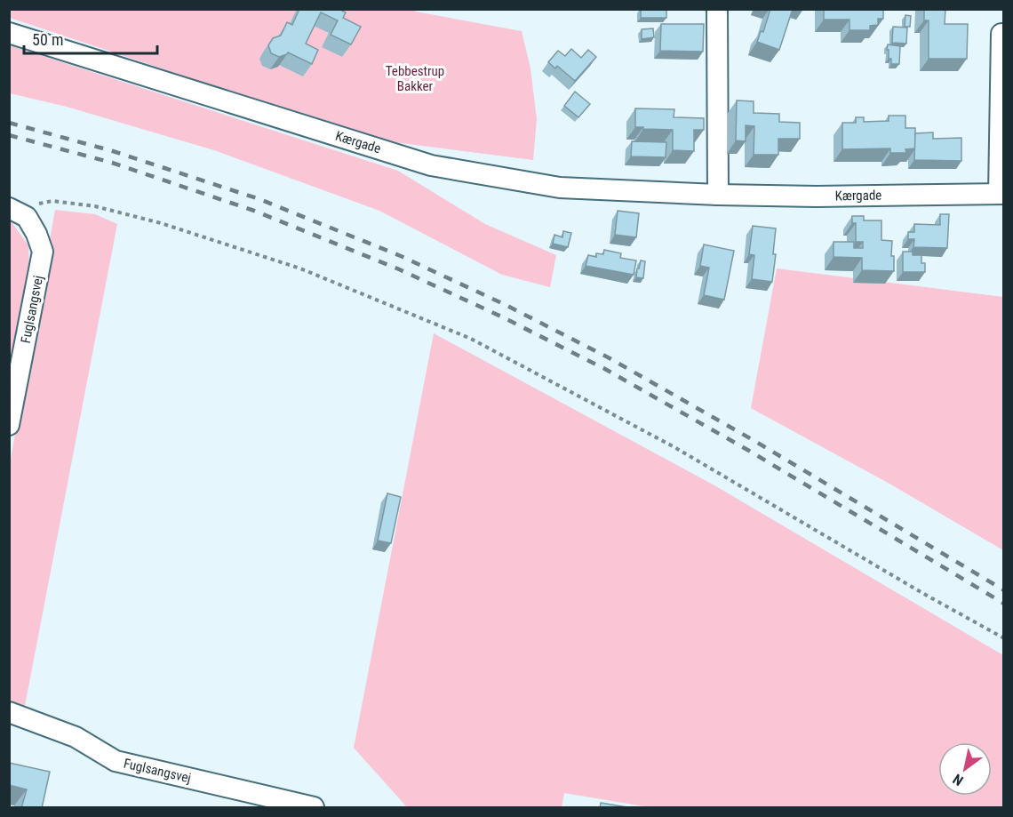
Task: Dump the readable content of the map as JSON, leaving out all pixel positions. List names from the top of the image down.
{
  "streets": {
    "street": ["Kærgade", "Fuglsangsvej"]
  },
  "parks": ["Tebbestrup Bakker"],
  "scale_bar": "50 m",
  "north": "bottom left"
}
